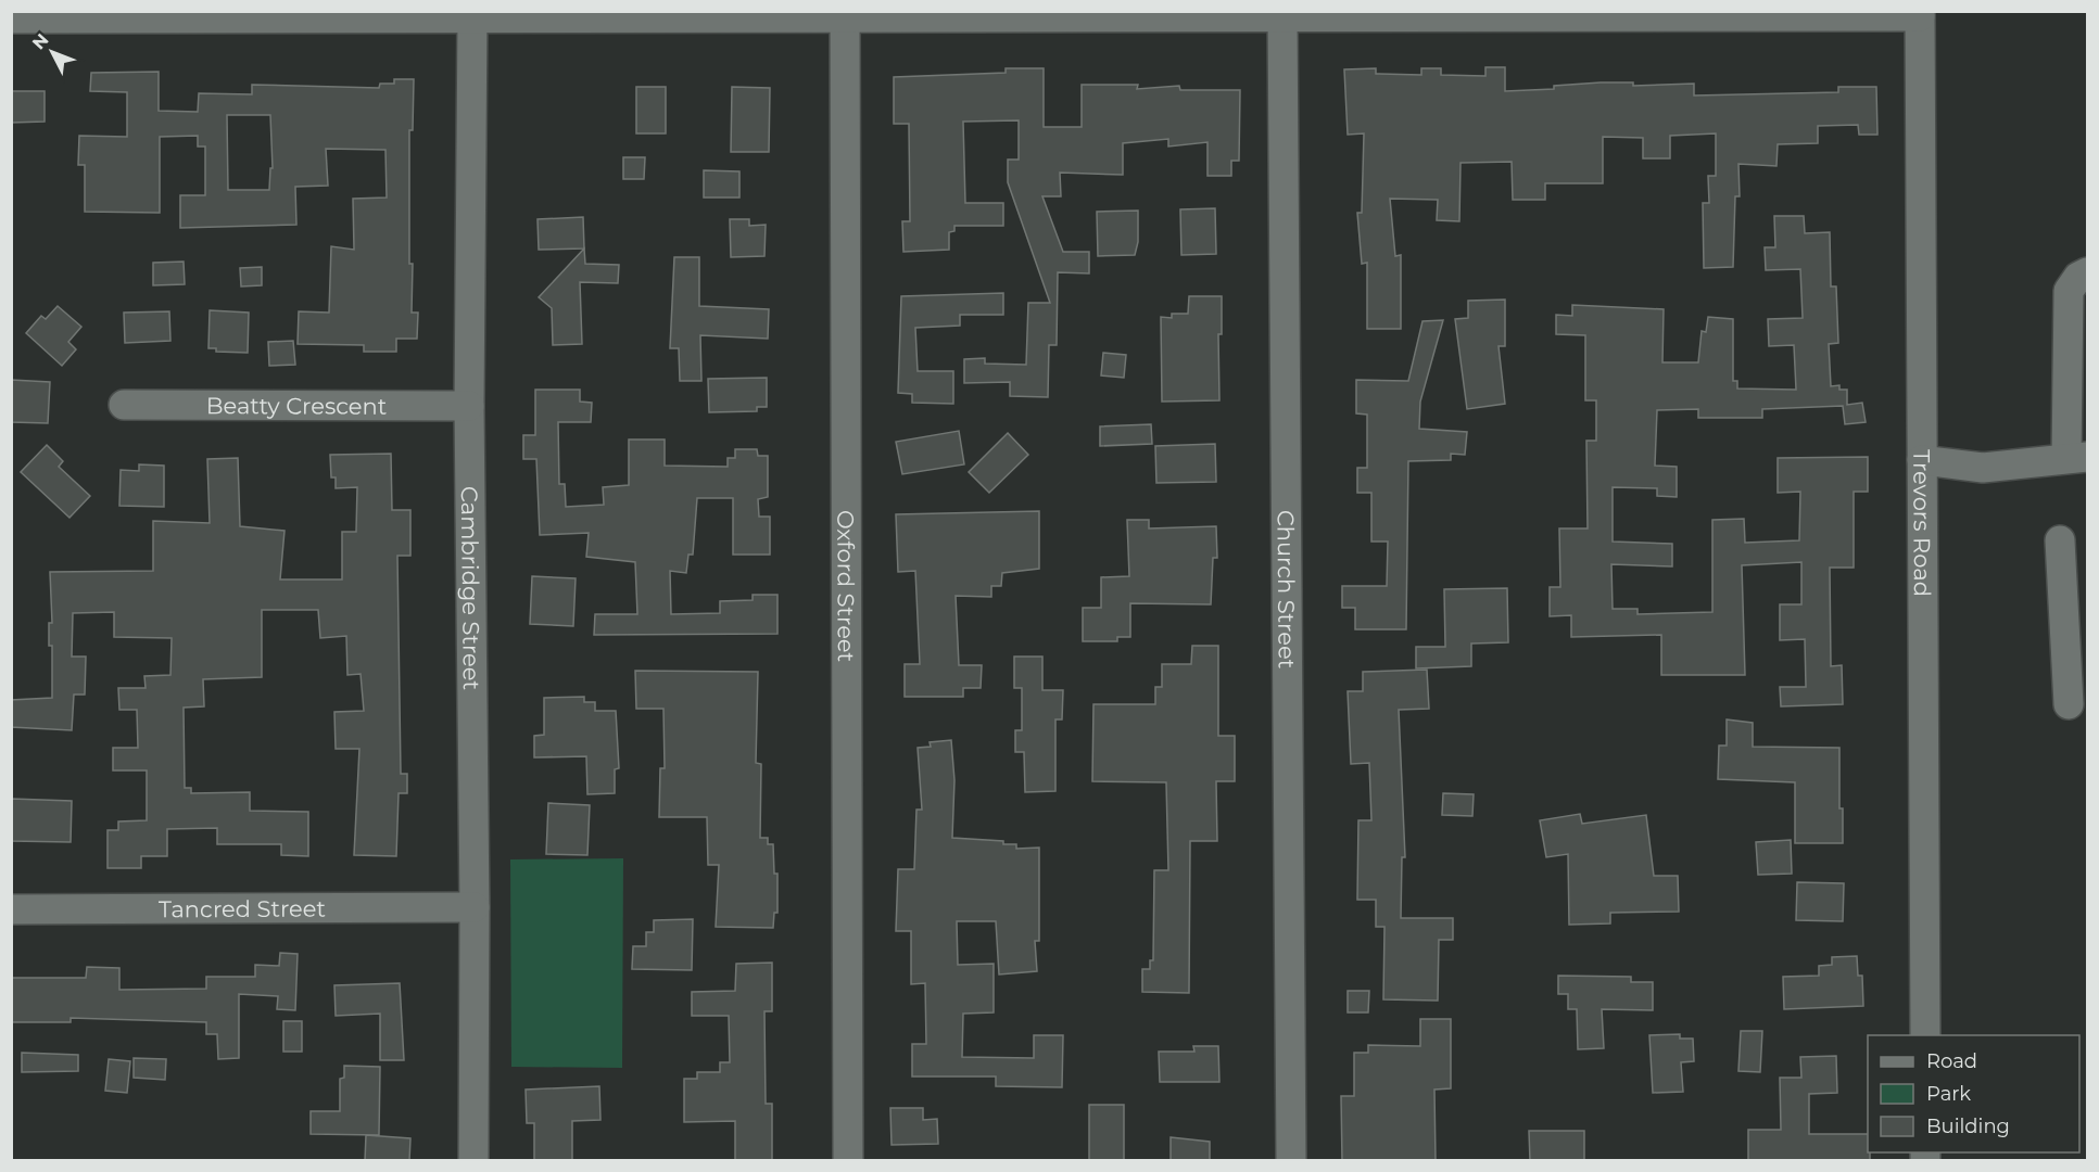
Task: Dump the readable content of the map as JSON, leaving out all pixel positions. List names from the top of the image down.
{
  "streets": {
    "street": [
      "Beatty Crescent",
      "Trevors Road",
      "Oxford Street",
      "Church Street",
      "Cambridge Street",
      "Tancred Street"
    ]
  },
  "crossings": [
    ["Beatty Crescent", "Cambridge Street"],
    ["Cambridge Street", "Tancred Street"]
  ],
  "legend": ["Road", "Park", "Building"],
  "north": "top left"
}
